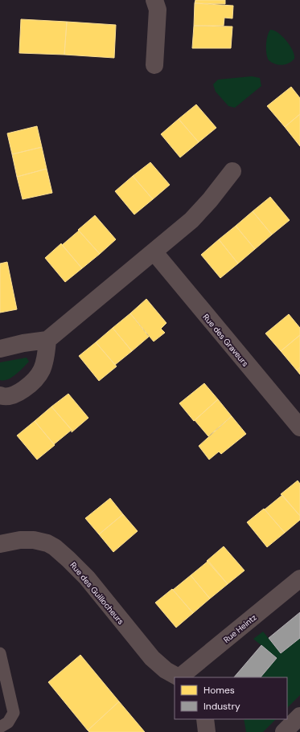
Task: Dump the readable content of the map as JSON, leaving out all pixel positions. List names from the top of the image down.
{
  "streets": {
    "street": ["Rue des Graveurs", "Rue des Guillocheurs", "Rue Heintz"]
  },
  "legend": ["Homes", "Industry"]
}
